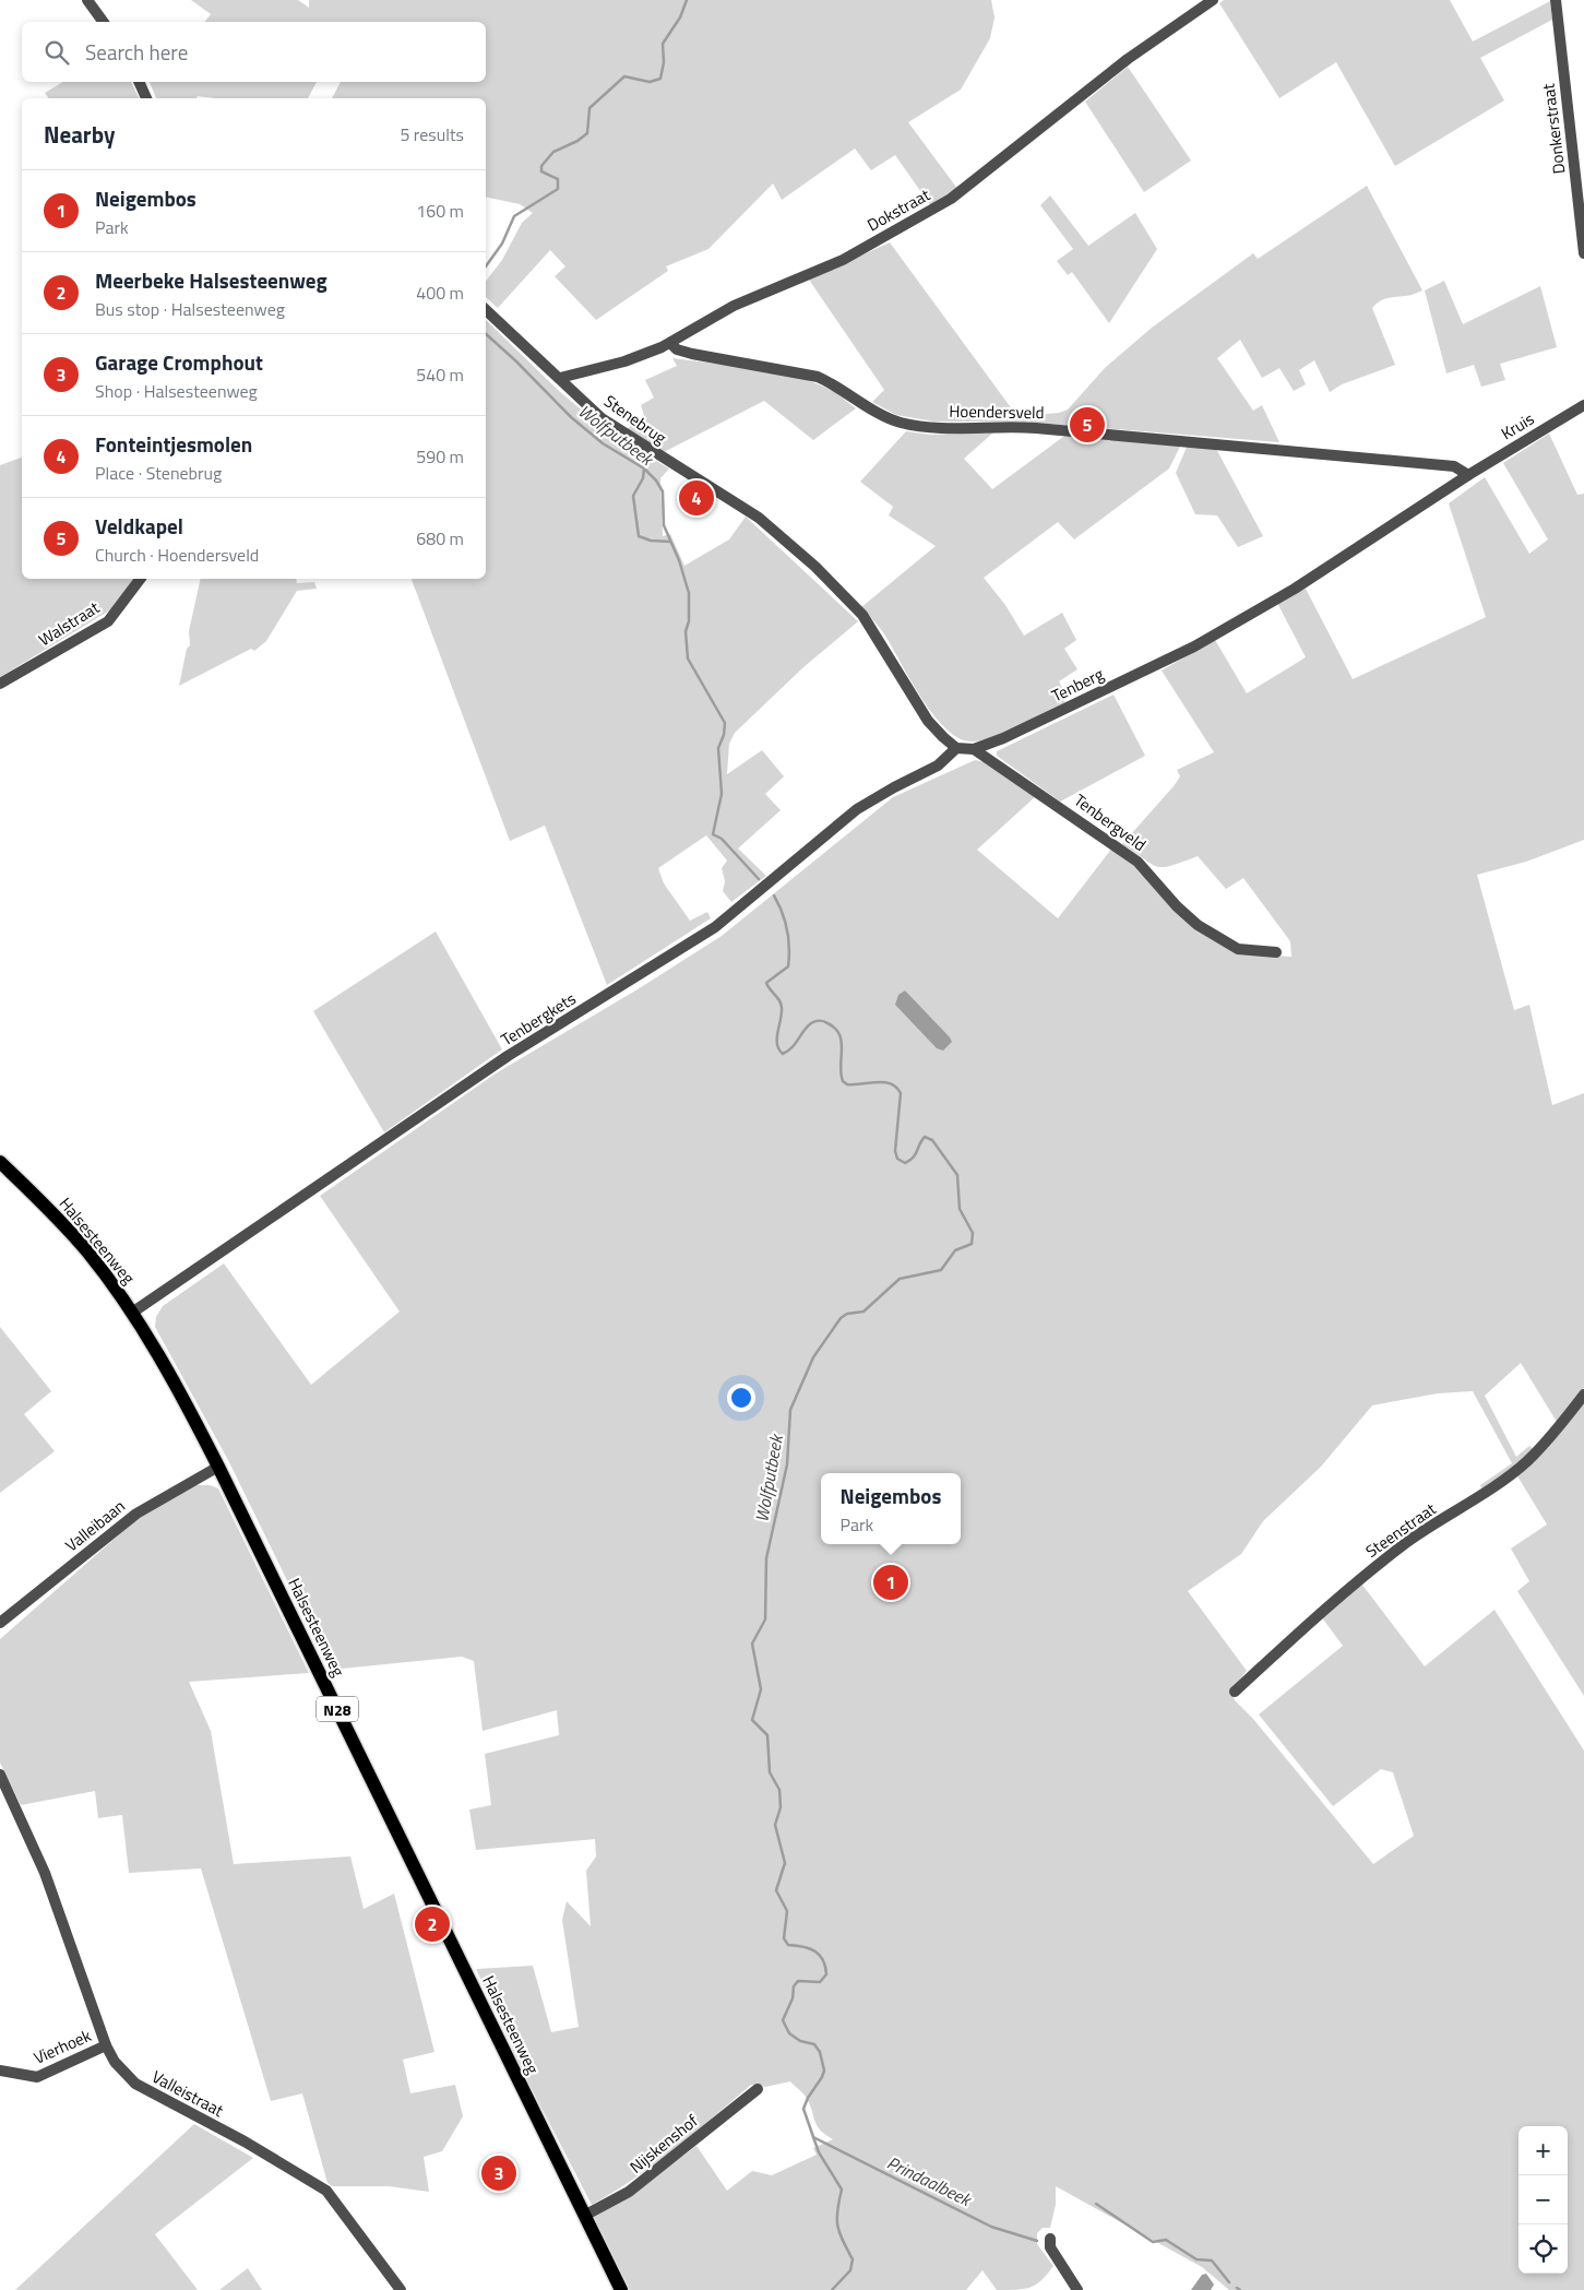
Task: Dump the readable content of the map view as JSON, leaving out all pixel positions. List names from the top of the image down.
{
  "streets": {
    "main road": ["Halsesteenweg", "N28"],
    "street": [
      "Donkerstraat",
      "Dokstraat",
      "Hoendersveld",
      "Stenebrug",
      "Kruis",
      "Walstraat",
      "Tenberg",
      "Tenbergveld",
      "Tenbergkets",
      "Valleibaan",
      "Steenstraat",
      "Vierhoek",
      "Valleistraat",
      "Nijskenshof"
    ]
  },
  "crossings": [
    ["Dokstraat", "Hoendersveld"],
    ["Dokstraat", "Stenebrug"],
    ["Hoendersveld", "Kruis"],
    ["Hoendersveld", "Tenberg"],
    ["Stenebrug", "Tenberg"],
    ["Stenebrug", "Tenbergkets"],
    ["Kruis", "Tenberg"],
    ["Tenberg", "Tenbergveld"],
    ["Tenberg", "Tenbergkets"],
    ["Tenbergkets", "Halsesteenweg"],
    ["Halsesteenweg", "Valleibaan"],
    ["Halsesteenweg", "Nijskenshof"],
    ["Vierhoek", "Valleistraat"]
  ],
  "water": ["Wolfputbeek", "Prindaalbeek"],
  "page": {
    "search": "Search here",
    "heading": ["Nearby", "5 results"],
    "list": [
      {
        "mark": "1",
        "name": "Neigembos",
        "note": "Park",
        "value": "160 m"
      },
      {
        "mark": "2",
        "name": "Meerbeke Halsesteenweg",
        "note": "Bus stop · Halsesteenweg",
        "value": "400 m"
      },
      {
        "mark": "3",
        "name": "Garage Cromphout",
        "note": "Shop · Halsesteenweg",
        "value": "540 m"
      },
      {
        "mark": "4",
        "name": "Fonteintjesmolen",
        "note": "Place · Stenebrug",
        "value": "590 m"
      },
      {
        "mark": "5",
        "name": "Veldkapel",
        "note": "Church · Hoendersveld",
        "value": "680 m"
      }
    ],
    "pins": [
      "5",
      "4",
      "1",
      "2",
      "3"
    ],
    "popup": ["Neigembos", "Park"],
    "map_buttons": ["+", "−"]
  }
}
